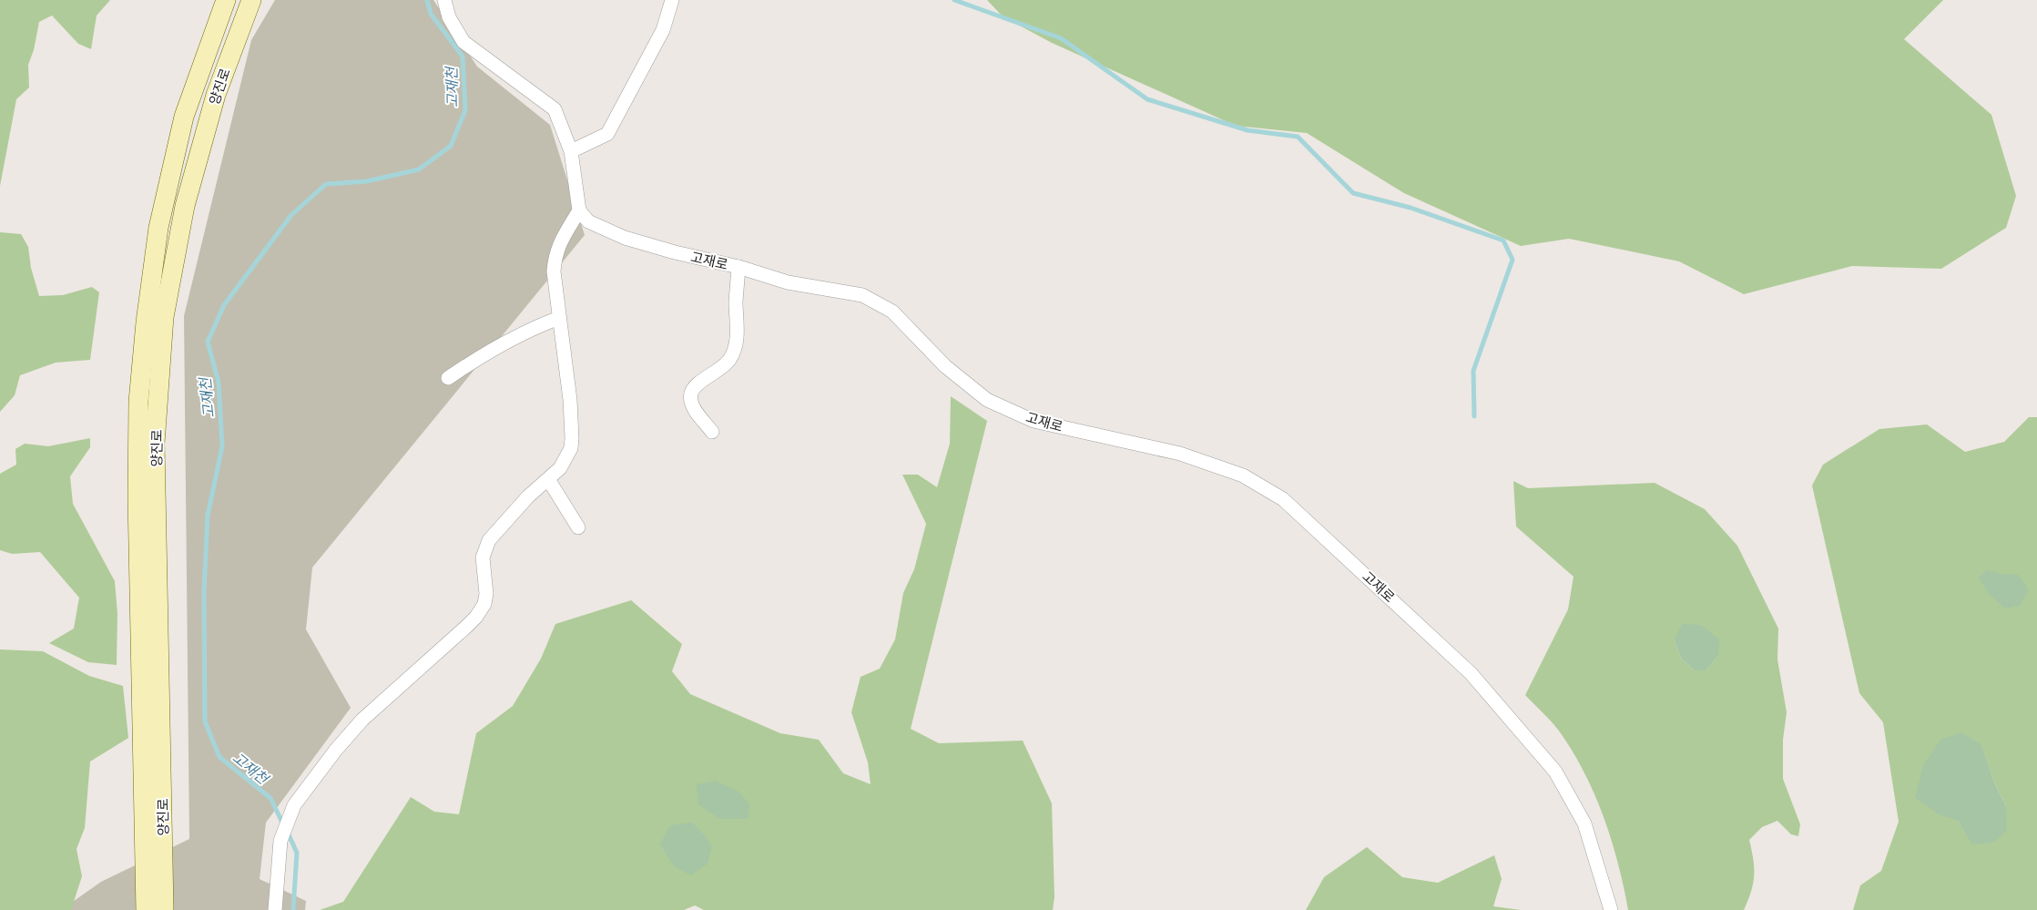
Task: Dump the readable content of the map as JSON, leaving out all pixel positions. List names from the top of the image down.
{
  "streets": {
    "main road": ["양진로"],
    "street": ["고재로"]
  },
  "water": ["고재천"]
}
